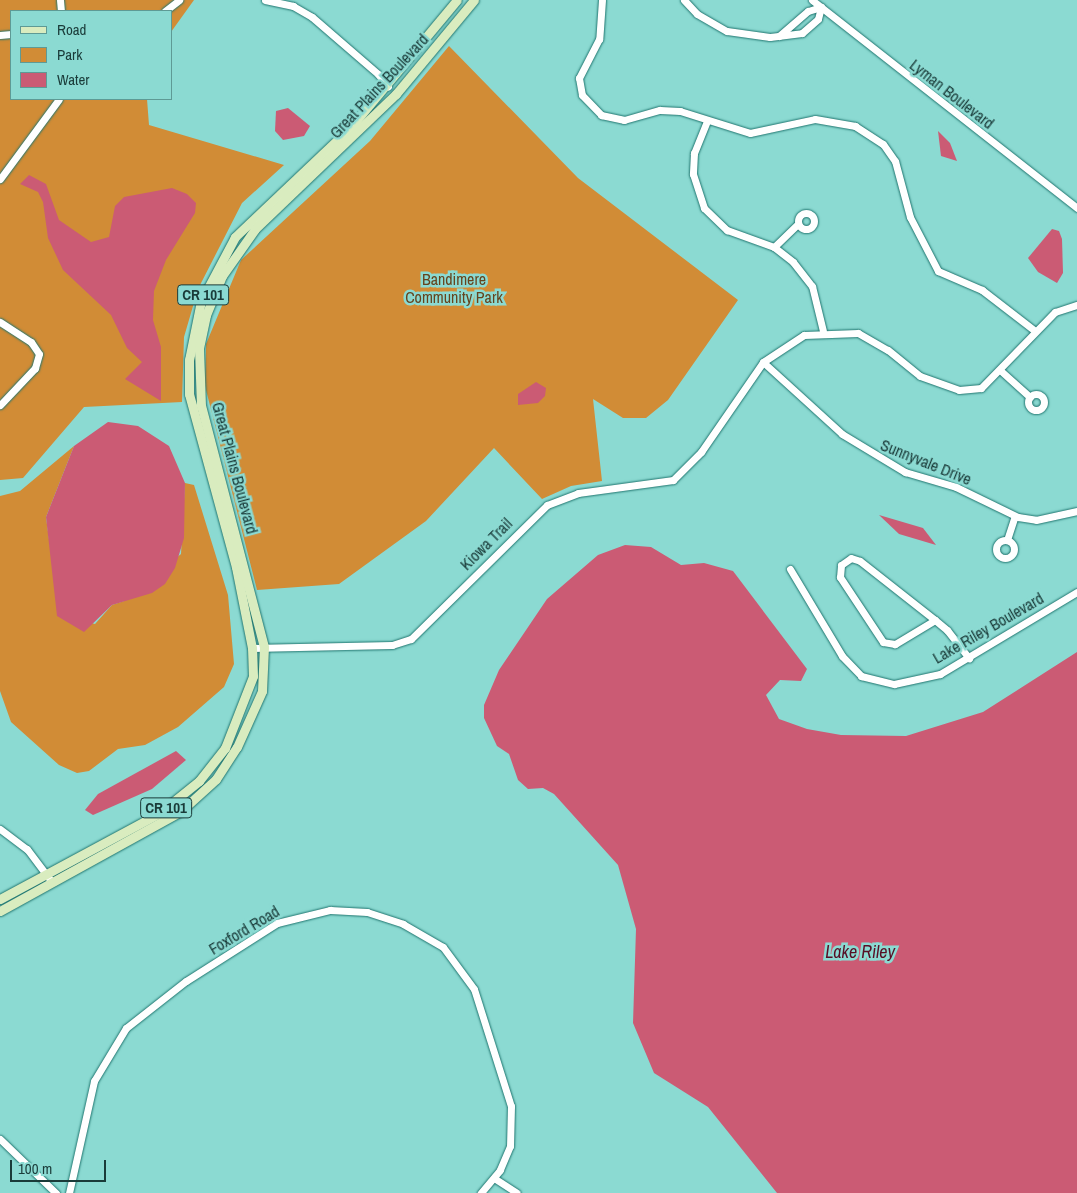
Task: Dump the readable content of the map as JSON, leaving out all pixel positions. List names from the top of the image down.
{
  "streets": {
    "main road": ["Great Plains Boulevard", "CR 101"],
    "street": [
      "Lyman Boulevard",
      "Sunnyvale Drive",
      "Kiowa Trail",
      "Lake Riley Boulevard",
      "Foxford Road"
    ]
  },
  "crossings": [
    ["Great Plains Boulevard", "Kiowa Trail"],
    ["Sunnyvale Drive", "Kiowa Trail"]
  ],
  "water": ["Lake Riley"],
  "parks": ["Bandimere Community Park"],
  "legend": ["Road", "Park", "Water"],
  "scale_bar": "100 m"
}
